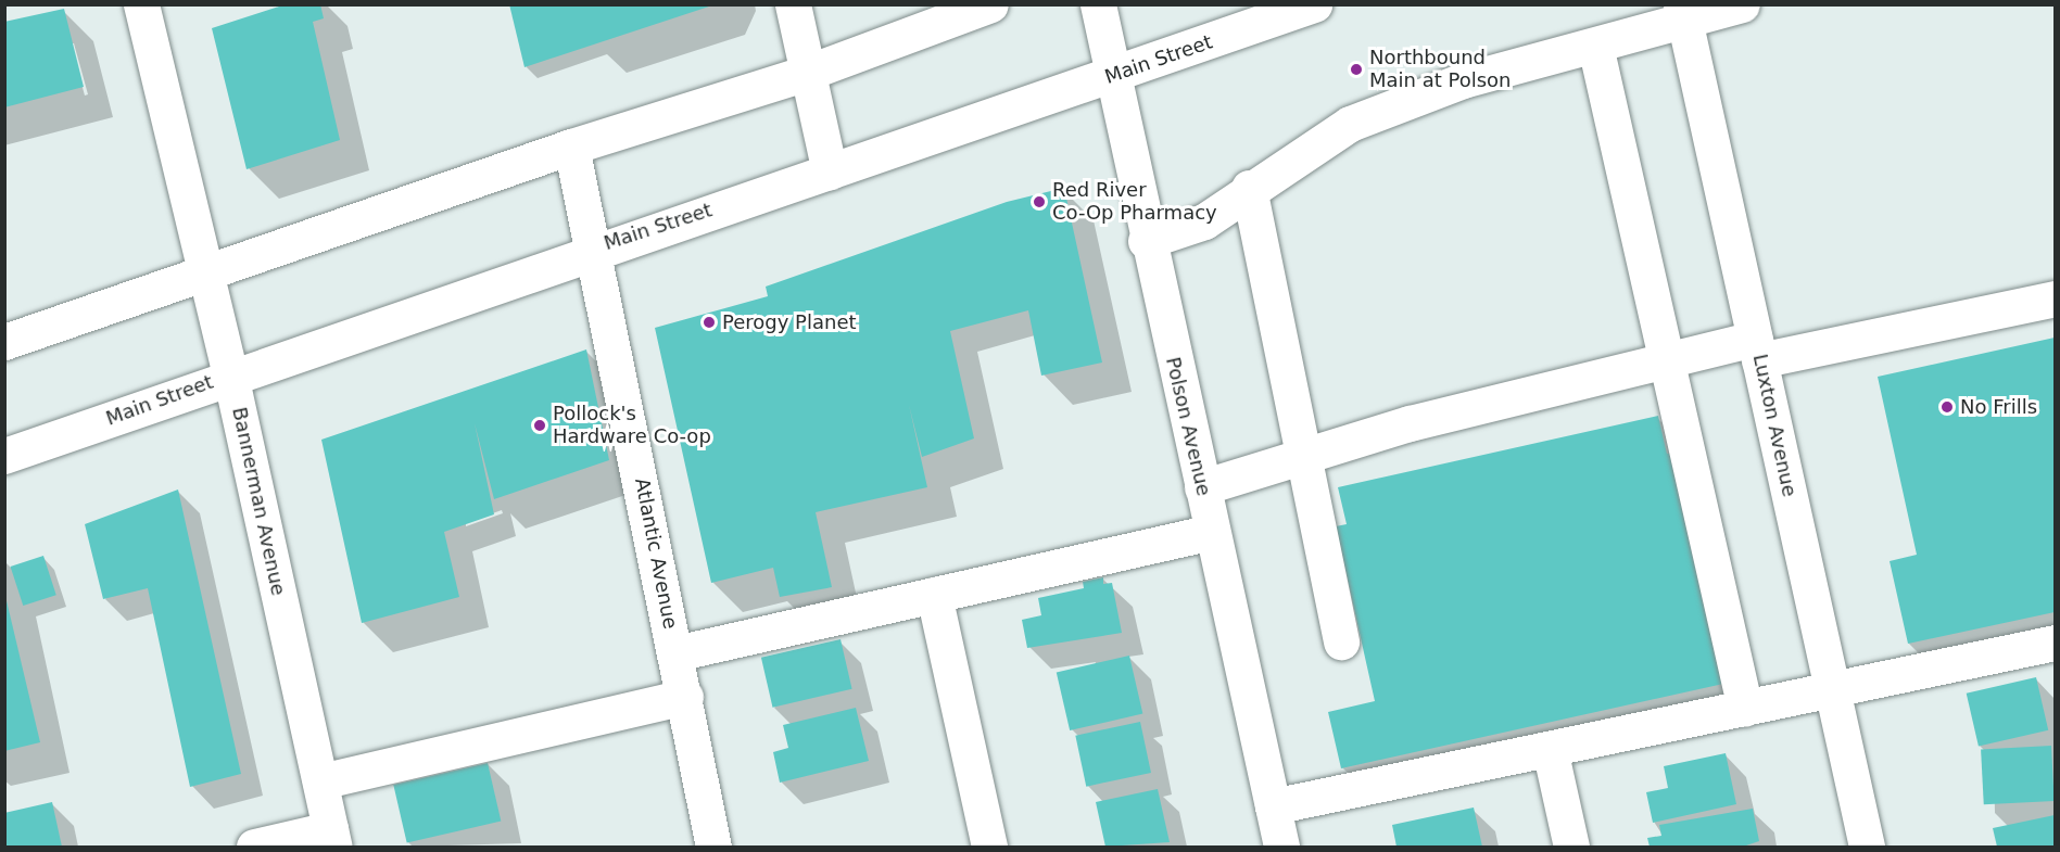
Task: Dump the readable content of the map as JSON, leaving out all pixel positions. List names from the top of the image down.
{
  "streets": {
    "street": [
      "Main Street",
      "Luxton Avenue",
      "Polson Avenue",
      "Bannerman Avenue",
      "Atlantic Avenue"
    ]
  },
  "crossings": [
    ["Main Street", "Polson Avenue"],
    ["Main Street", "Bannerman Avenue"],
    ["Main Street", "Atlantic Avenue"]
  ],
  "places": [
    "Northbound Main at Polson",
    "Red River Co-Op Pharmacy",
    "Perogy Planet",
    "No Frills",
    "Pollock's Hardware Co-op"
  ]
}
